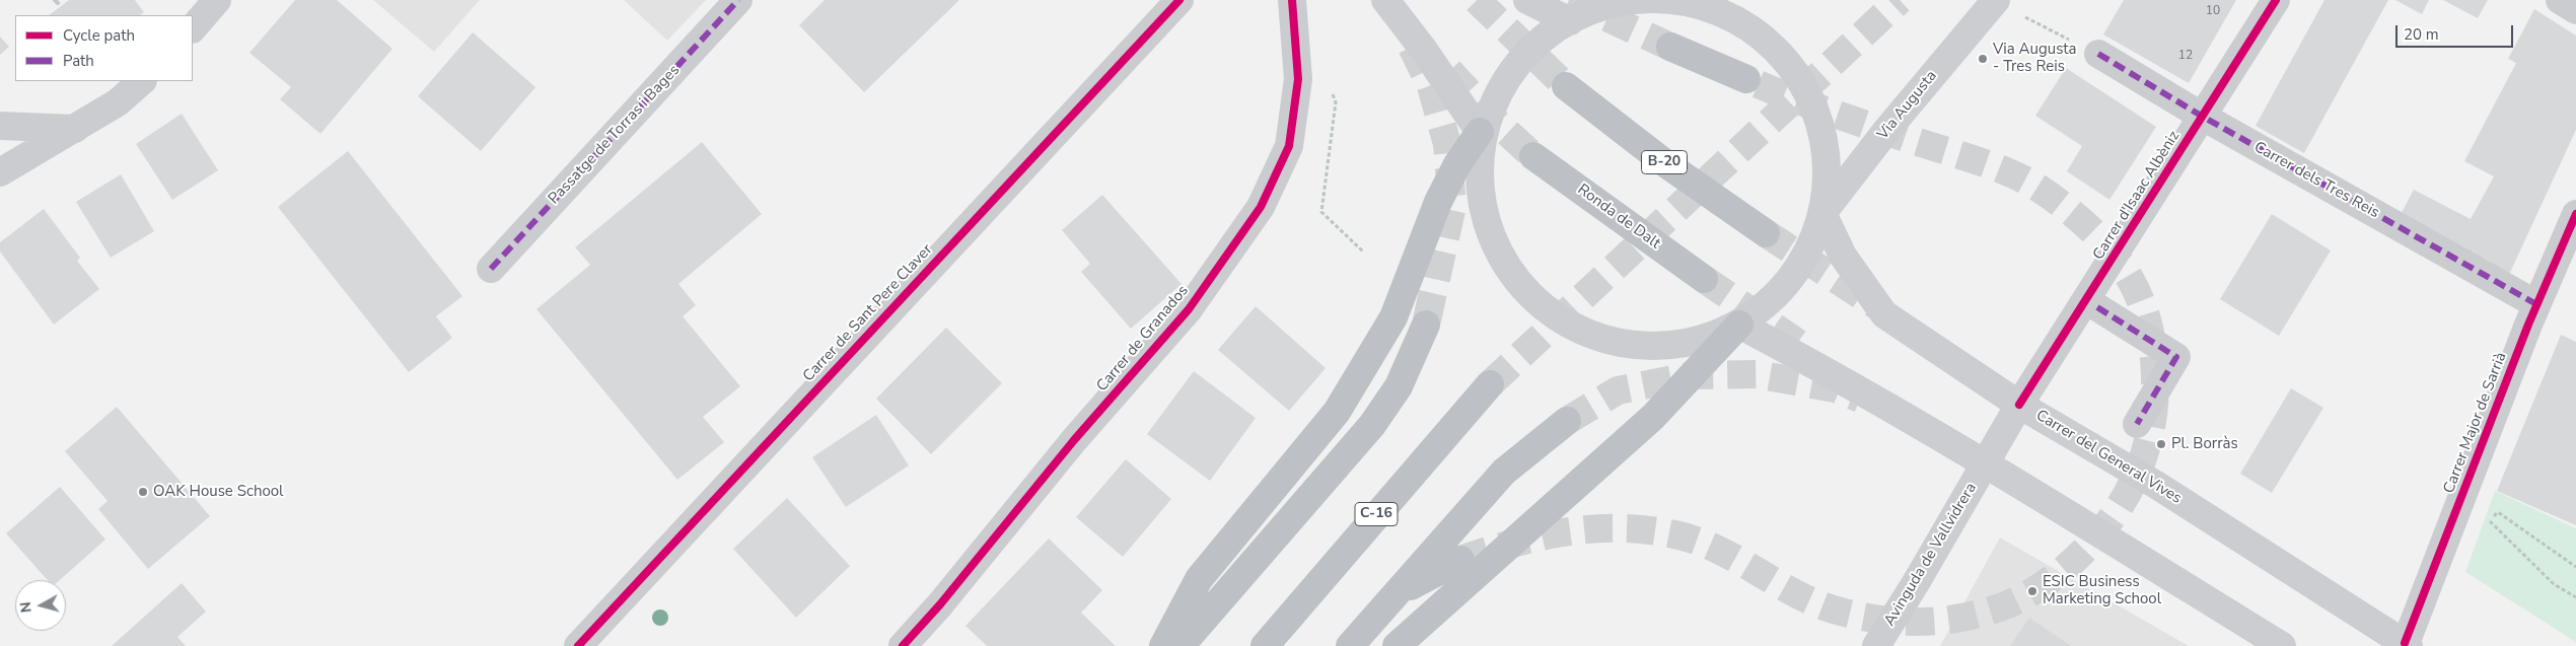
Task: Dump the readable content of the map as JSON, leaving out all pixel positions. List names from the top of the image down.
{
  "streets": {
    "highway": ["B-20", "Ronda de Dalt", "C-16"],
    "main road": ["Via Augusta", "Carrer del General Vives", "Avinguda de Vallvidrera"],
    "street": [
      "Passatge de Torras i Bages",
      "Carrer dels Tres Reis",
      "Carrer d'Isaac Albèniz",
      "Carrer de Sant Pere Claver",
      "Carrer de Granados",
      "Carrer Major de Sarrià"
    ]
  },
  "crossings": [
    ["Via Augusta", "Carrer del General Vives"],
    ["Carrer dels Tres Reis", "Carrer d'Isaac Albèniz"],
    ["Carrer dels Tres Reis", "Carrer Major de Sarrià"],
    ["Carrer d'Isaac Albèniz", "Carrer del General Vives"],
    ["Carrer d'Isaac Albèniz", "Avinguda de Vallvidrera"],
    ["Carrer Major de Sarrià", "Carrer del General Vives"],
    ["Carrer del General Vives", "Avinguda de Vallvidrera"]
  ],
  "places": [
    "Via Augusta - Tres Reis",
    "Pl. Borràs",
    "OAK House School",
    "ESIC Business Marketing School"
  ],
  "house_numbers": ["10", "12"],
  "legend": ["Cycle path", "Path"],
  "scale_bar": "20 m",
  "north": "left"
}
